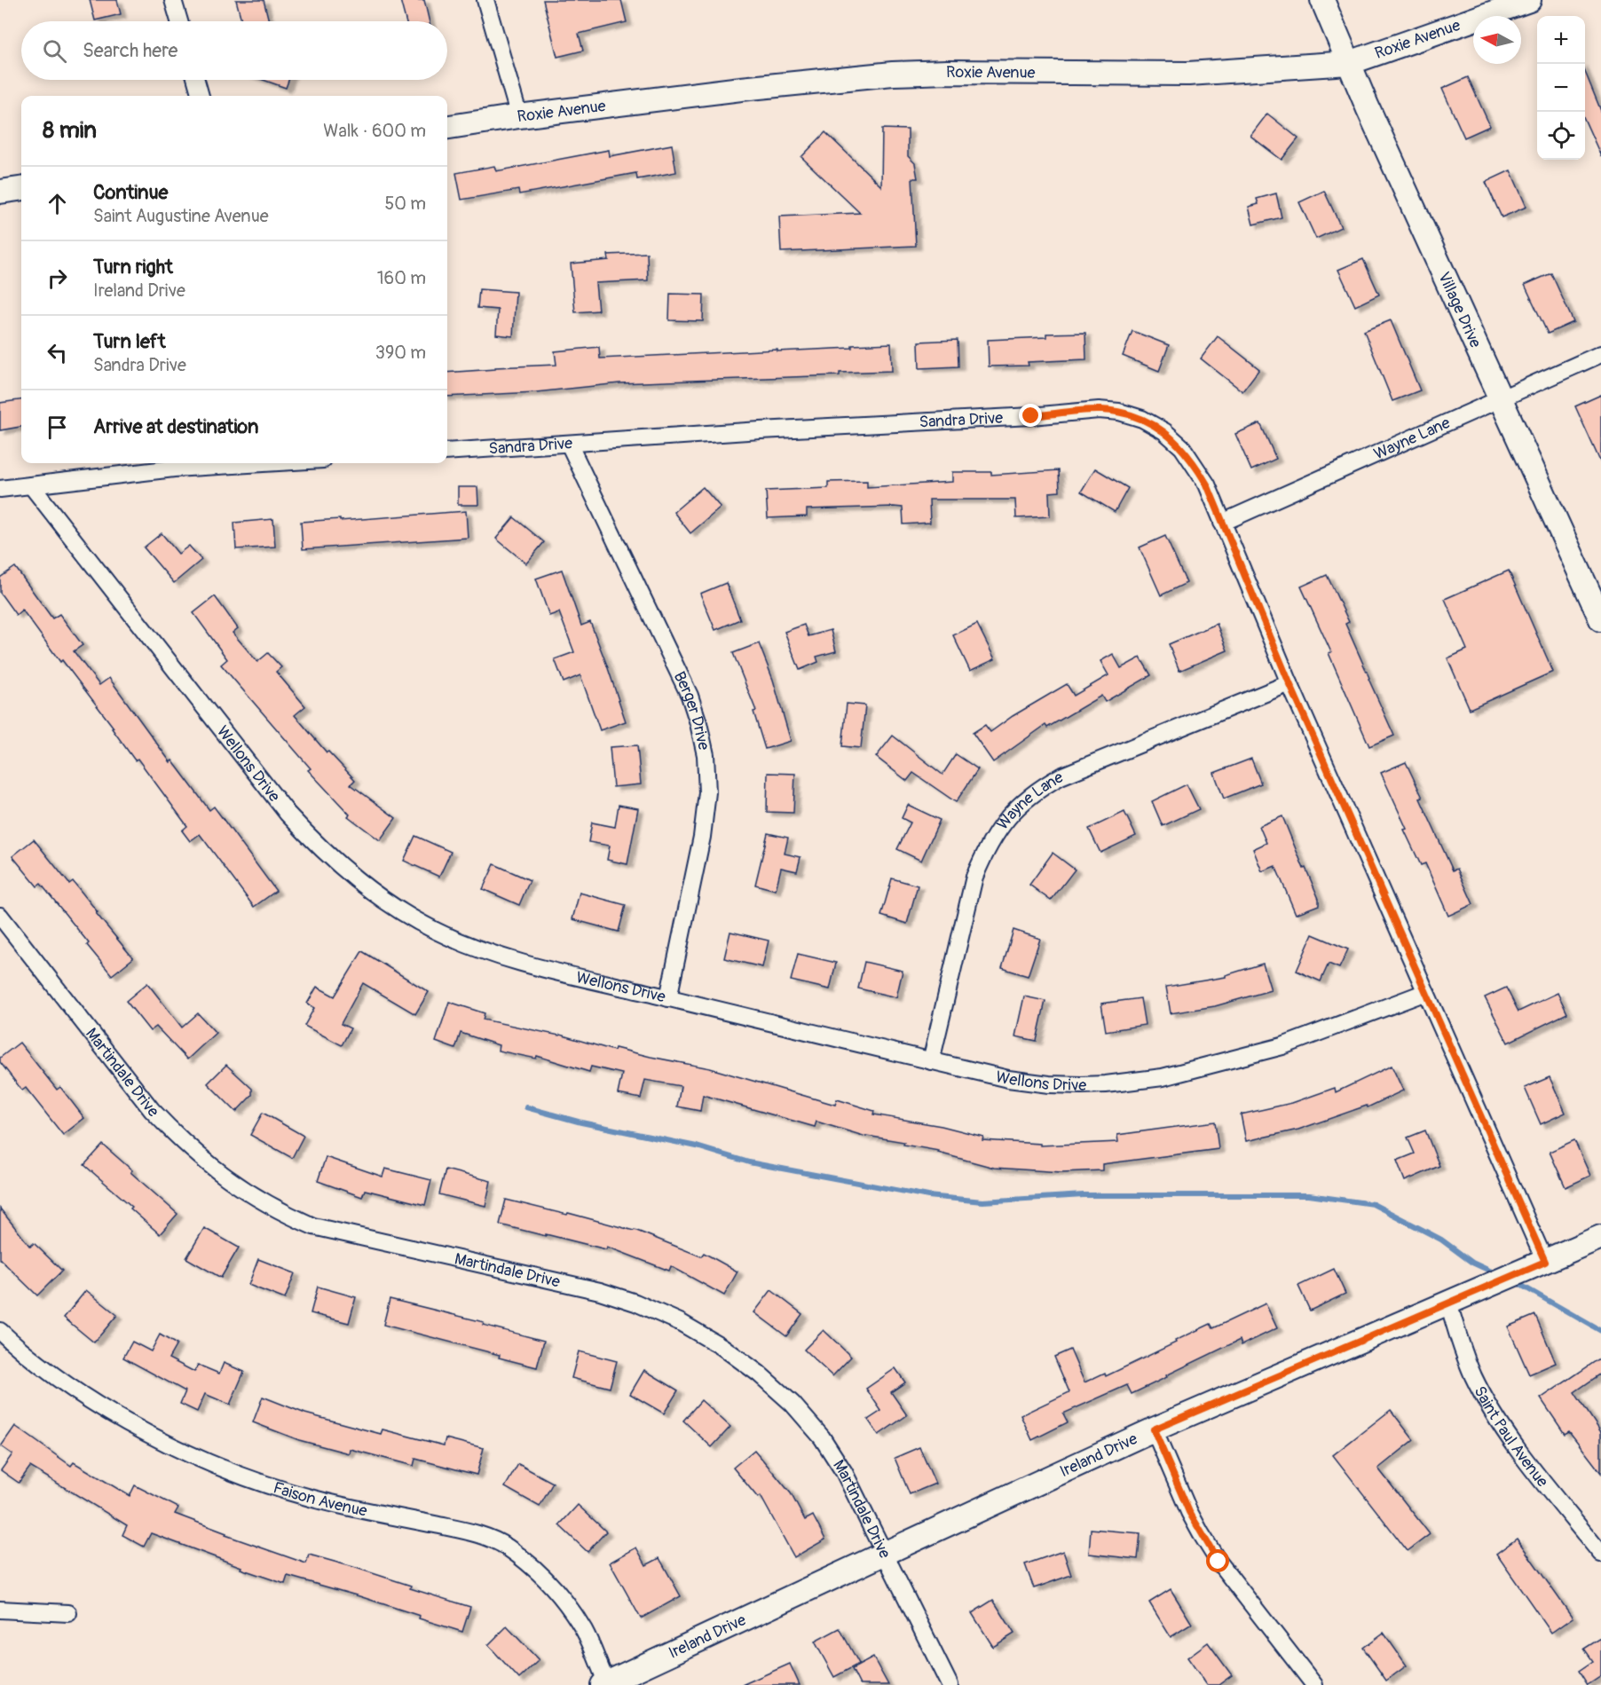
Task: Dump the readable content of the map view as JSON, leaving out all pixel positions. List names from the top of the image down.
{
  "streets": {
    "main road": ["Roxie Avenue", "Village Drive", "Ireland Drive"],
    "street": [
      "Sandra Drive",
      "Wayne Lane",
      "Berger Drive",
      "Wellons Drive",
      "Martindale Drive",
      "Saint Paul Avenue",
      "Faison Avenue"
    ]
  },
  "crossings": [
    ["Roxie Avenue", "Village Drive"],
    ["Village Drive", "Wayne Lane"],
    ["Sandra Drive", "Wayne Lane"],
    ["Sandra Drive", "Berger Drive"],
    ["Sandra Drive", "Wellons Drive"],
    ["Sandra Drive", "Ireland Drive"],
    ["Wayne Lane", "Wellons Drive"],
    ["Berger Drive", "Wellons Drive"],
    ["Martindale Drive", "Ireland Drive"],
    ["Saint Paul Avenue", "Ireland Drive"],
    ["Ireland Drive", "Faison Avenue"]
  ],
  "north": "left",
  "page": {
    "map_buttons": ["+", "−"],
    "search": "Search here",
    "heading": ["8 min", "Walk · 600 m"],
    "list": [
      ["Continue", "Saint Augustine Avenue", "50 m"],
      ["Turn right", "Ireland Drive", "160 m"],
      ["Turn left", "Sandra Drive", "390 m"],
      "Arrive at destination"
    ]
  }
}
